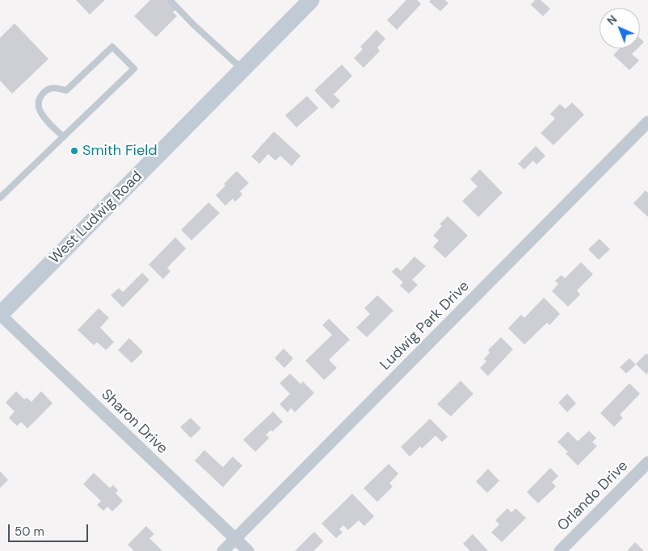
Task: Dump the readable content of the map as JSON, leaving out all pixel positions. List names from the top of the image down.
{
  "streets": {
    "main road": ["West Ludwig Road"],
    "street": ["Ludwig Park Drive", "Sharon Drive", "Orlando Drive"]
  },
  "crossings": [
    ["West Ludwig Road", "Sharon Drive"],
    ["Ludwig Park Drive", "Sharon Drive"]
  ],
  "places": ["Smith Field"],
  "scale_bar": "50 m",
  "north": "top left"
}
